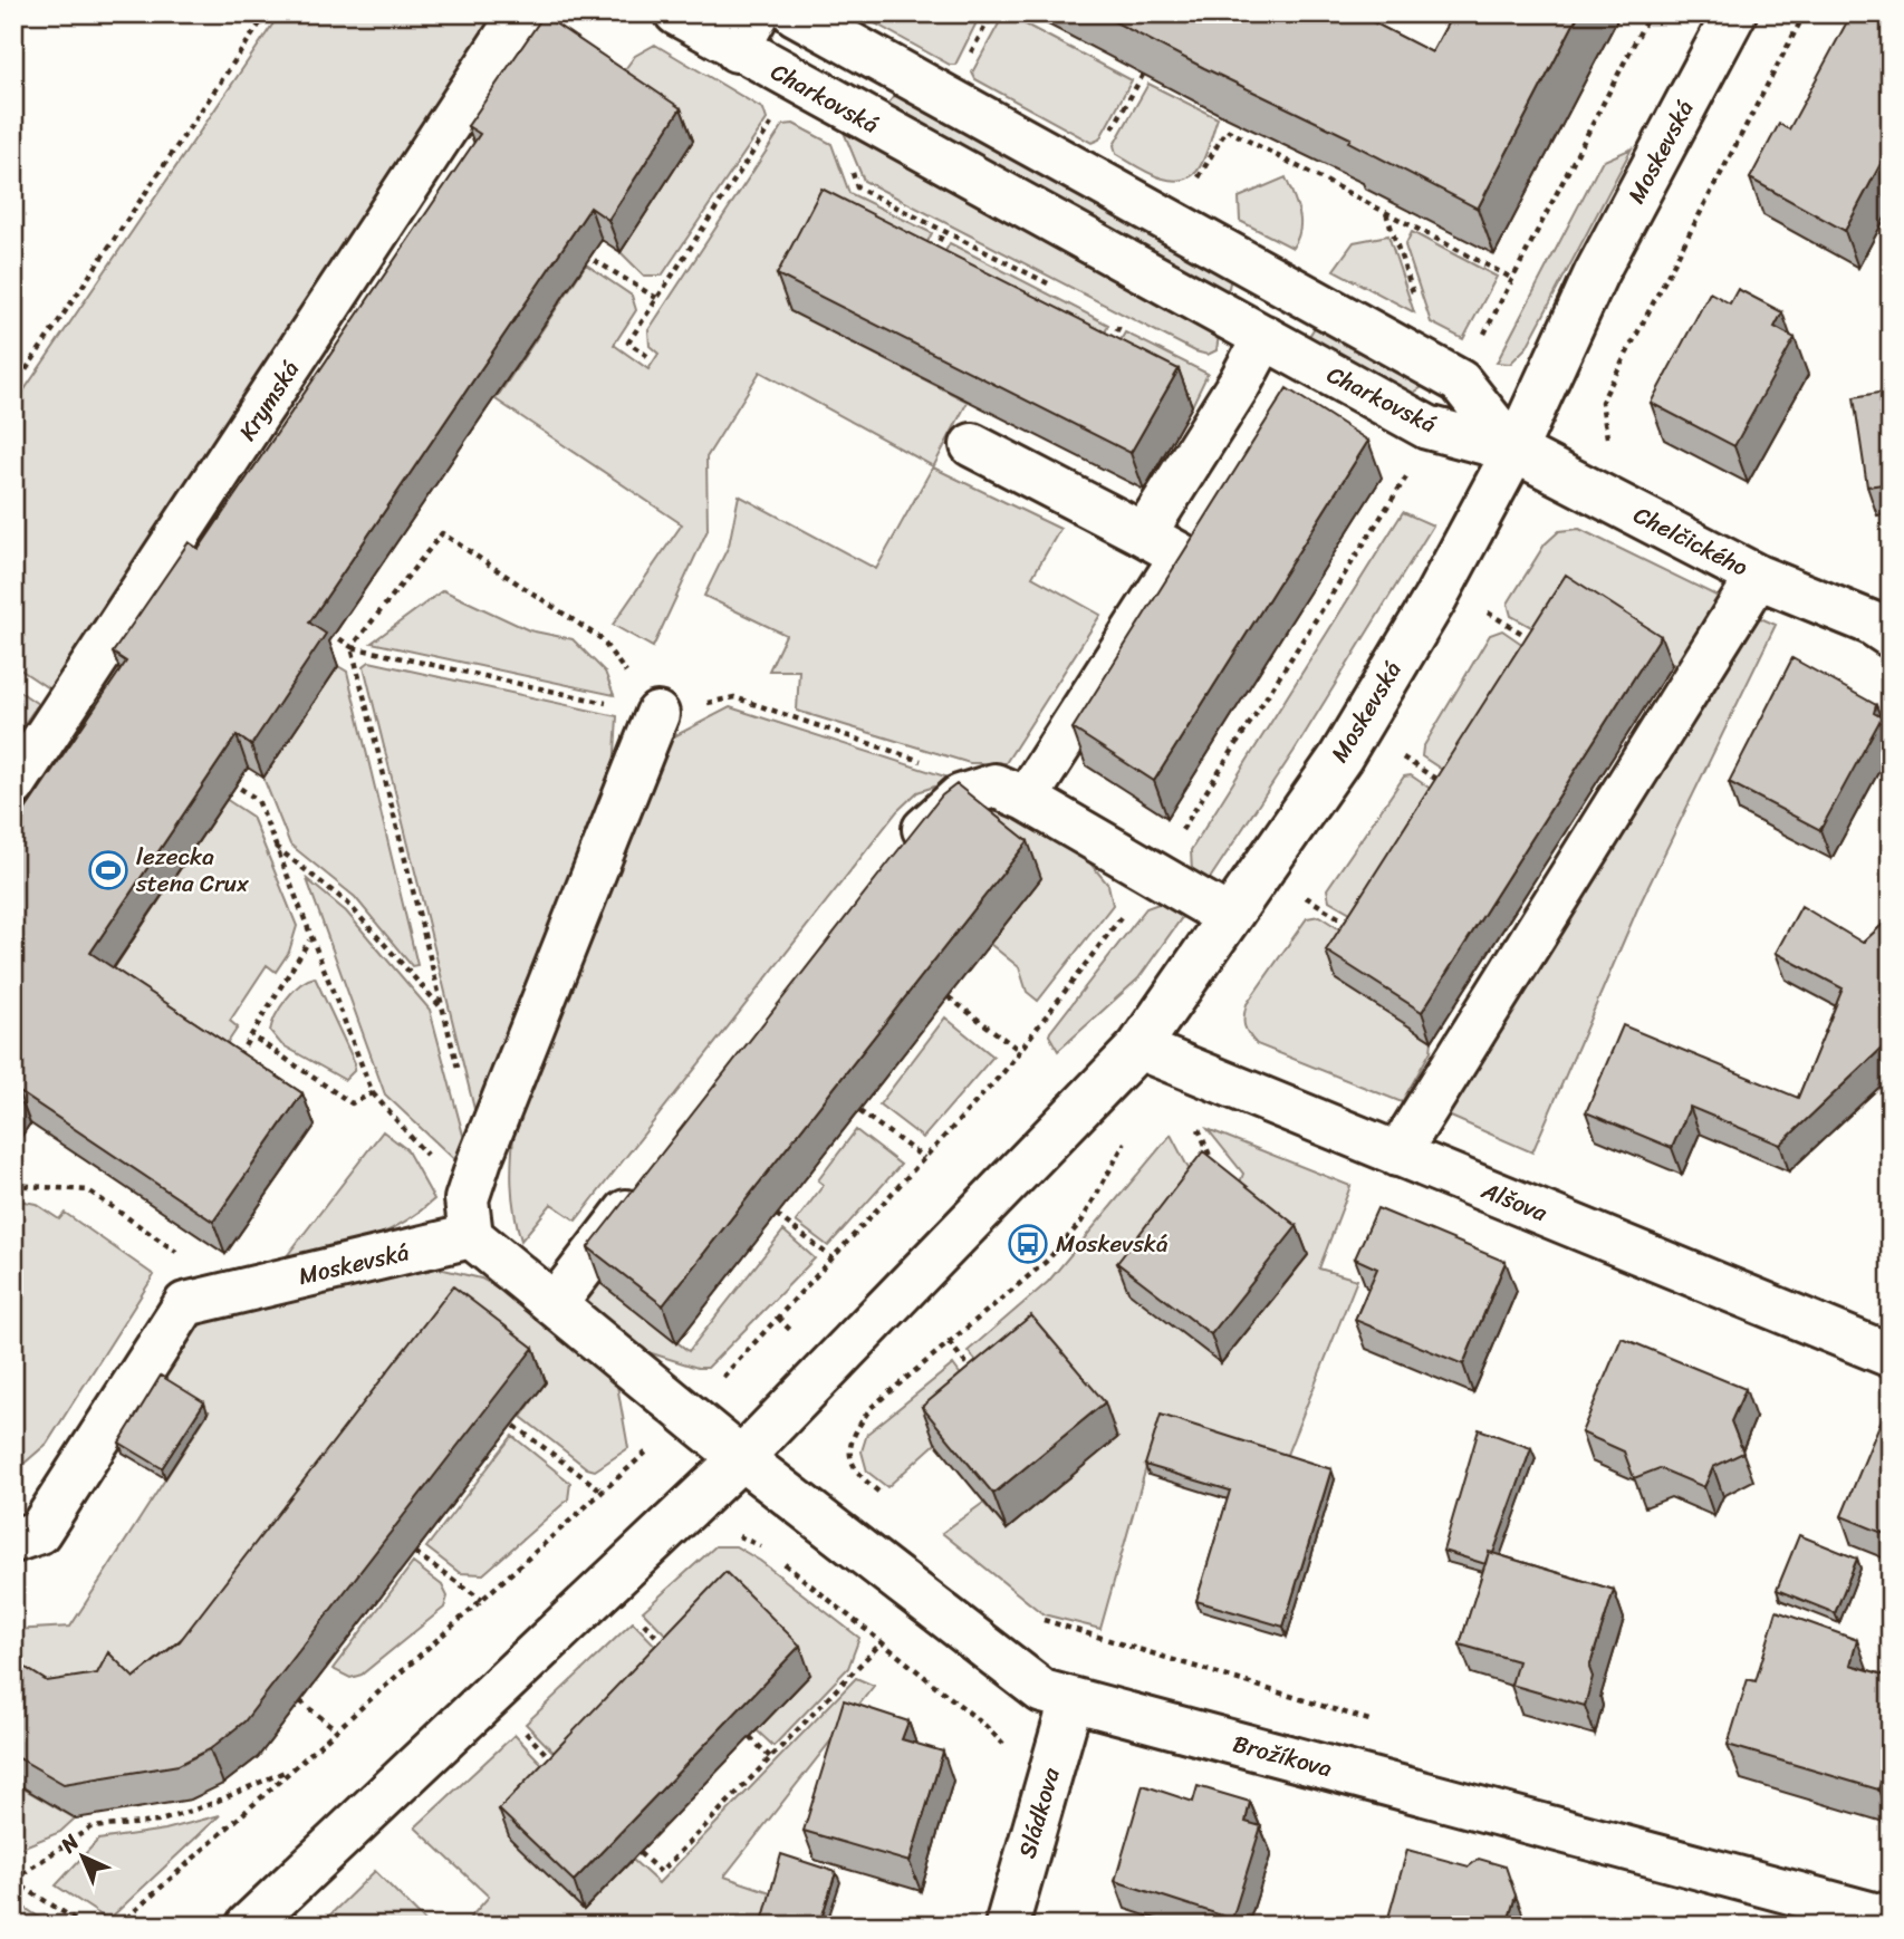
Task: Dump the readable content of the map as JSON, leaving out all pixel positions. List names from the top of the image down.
{
  "streets": {
    "street": [
      "Charkovská",
      "Moskevská",
      "Krymská",
      "Chelčického",
      "Alšova",
      "Brožíkova",
      "Sládkova"
    ]
  },
  "crossings": [
    ["Charkovská", "Moskevská"],
    ["Charkovská", "Chelčického"],
    ["Moskevská", "Chelčického"],
    ["Moskevská", "Alšova"],
    ["Moskevská", "Brožíkova"],
    ["Brožíkova", "Sládkova"]
  ],
  "places": {
    "sports": ["lezecka stena Crux"],
    "bus stop": ["Moskevská"]
  },
  "north": "top left"
}
